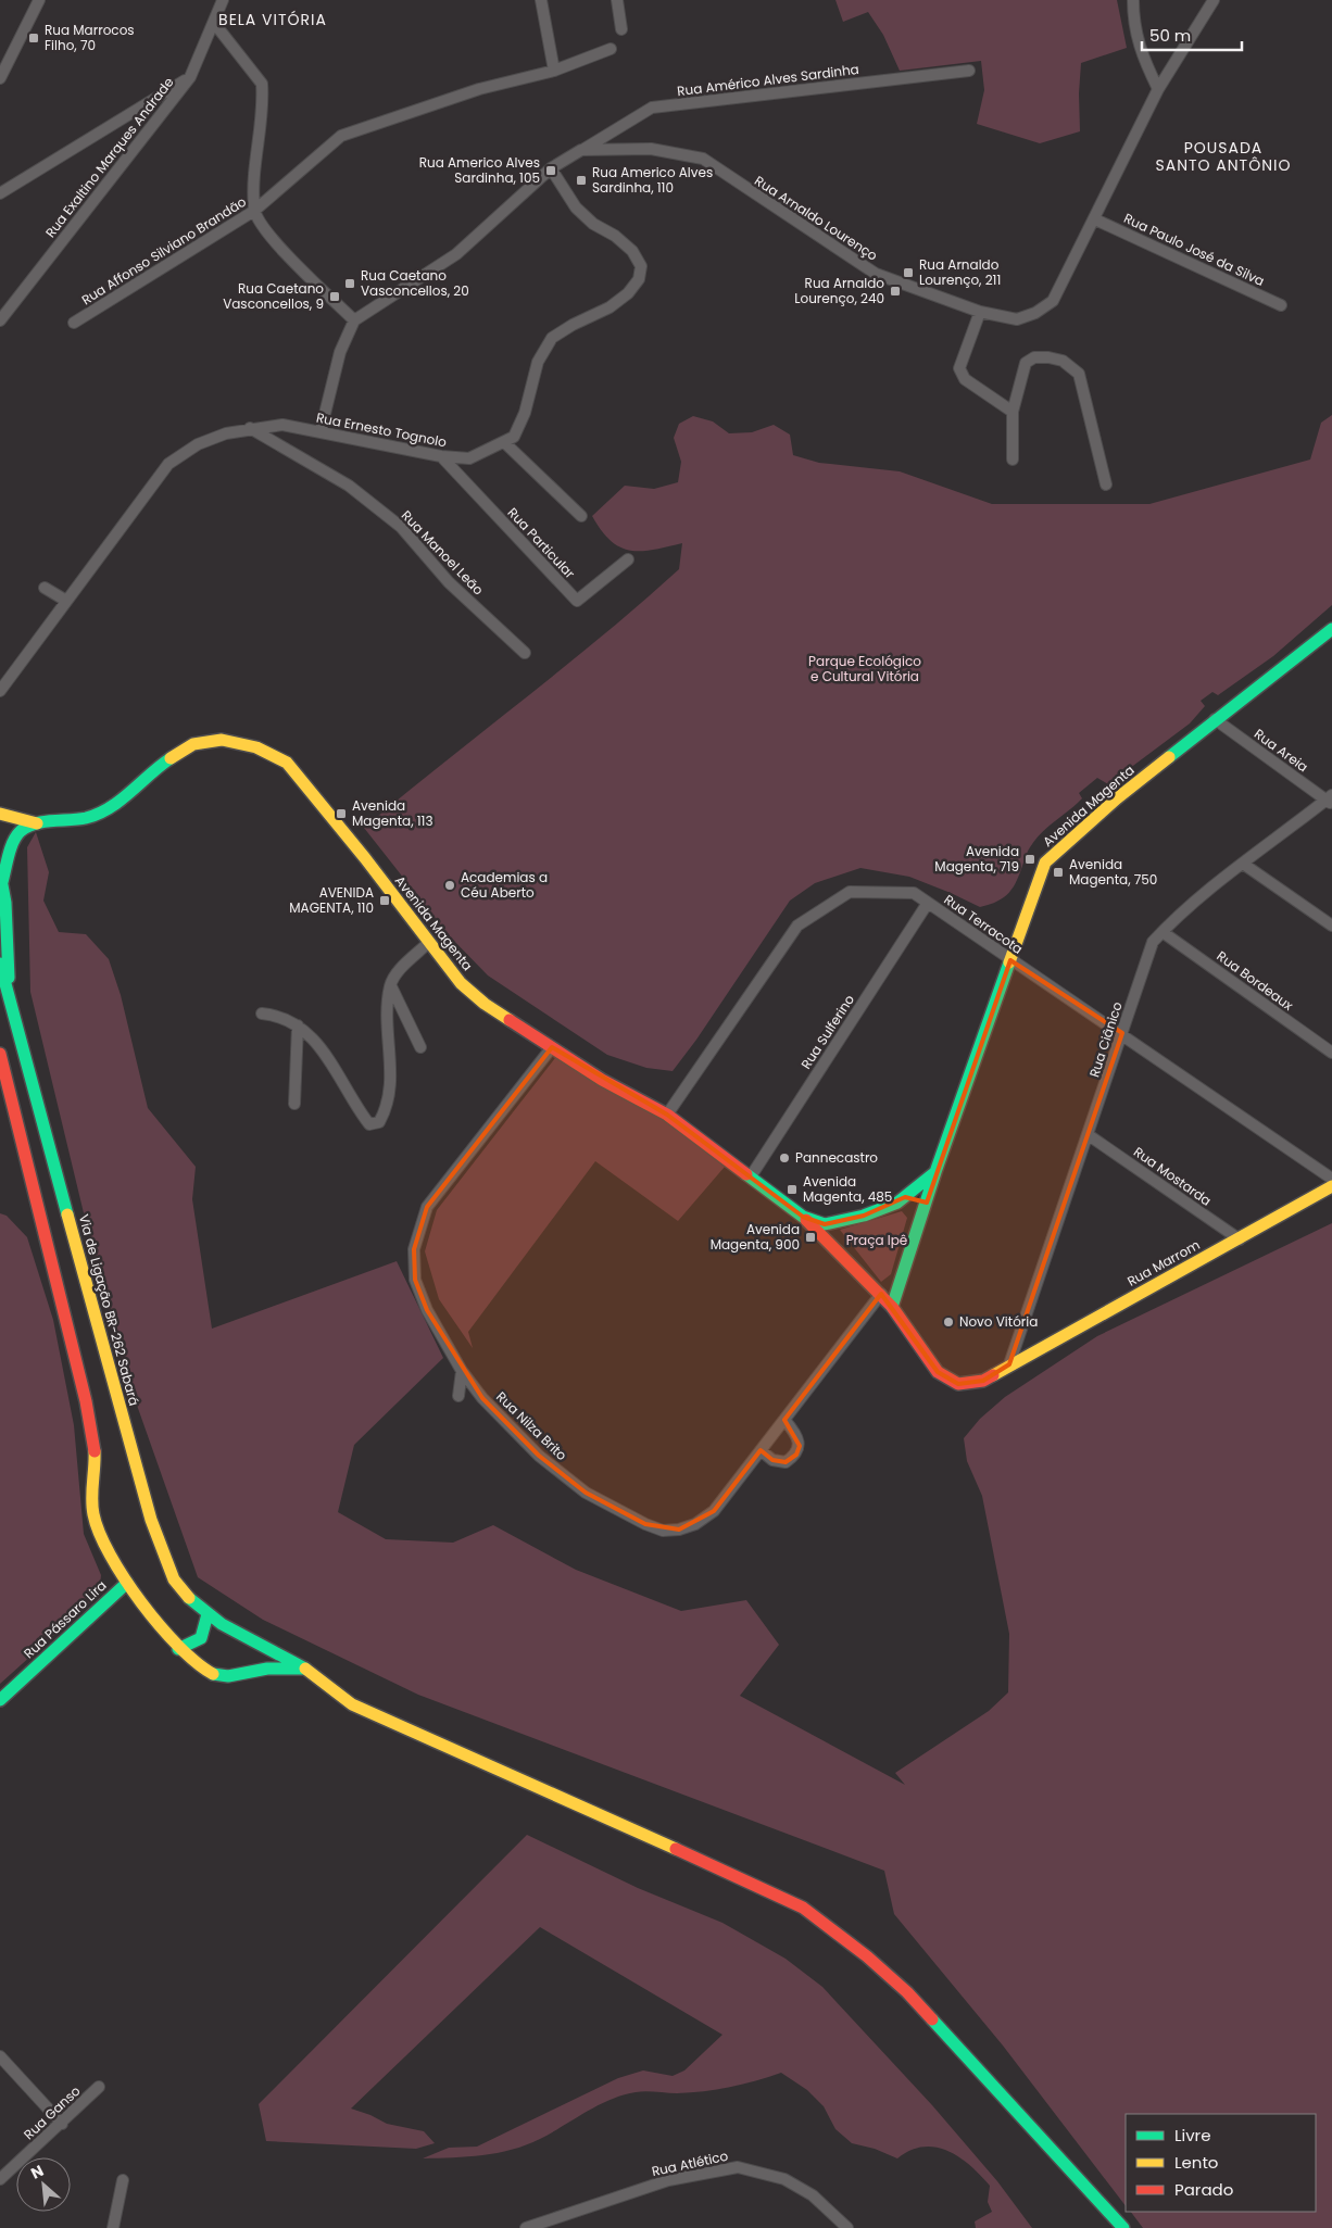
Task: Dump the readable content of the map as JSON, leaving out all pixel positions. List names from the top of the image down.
{
  "streets": {
    "main road": [
      "Avenida Magenta",
      "Rua Marrom",
      "Via de Ligação BR-262 Sabará",
      "Rua Pássaro Lira"
    ],
    "street": [
      "Rua Américo Alves Sardinha",
      "Rua Exaltino Marques Andrade",
      "Rua Arnaldo Lourenço",
      "Rua Paulo José da Silva",
      "Rua Affonso Silviano Brandão",
      "Rua Ernesto Tognolo",
      "Rua Particular",
      "Rua Manoel Leão",
      "Rua Areia",
      "Rua Terracota",
      "Rua Bordeaux",
      "Rua Sulferino",
      "Rua Ciânico",
      "Rua Mostarda",
      "Rua Nilza Brito",
      "Rua Ganso",
      "Rua Atlético"
    ]
  },
  "crossings": [
    ["Rua Américo Alves Sardinha", "Rua Arnaldo Lourenço"],
    ["Rua Arnaldo Lourenço", "Rua Paulo José da Silva"],
    ["Rua Ernesto Tognolo", "Rua Particular"],
    ["Rua Ernesto Tognolo", "Rua Manoel Leão"],
    ["Rua Areia", "Avenida Magenta"],
    ["Rua Areia", "Rua Ciânico"],
    ["Avenida Magenta", "Rua Terracota"],
    ["Avenida Magenta", "Rua Sulferino"],
    ["Avenida Magenta", "Rua Marrom"],
    ["Avenida Magenta", "Via de Ligação BR-262 Sabará"],
    ["Avenida Magenta", "Rua Nilza Brito"],
    ["Rua Terracota", "Rua Sulferino"],
    ["Rua Terracota", "Rua Ciânico"],
    ["Rua Bordeaux", "Rua Ciânico"],
    ["Rua Ciânico", "Rua Mostarda"],
    ["Rua Ciânico", "Rua Marrom"],
    ["Rua Mostarda", "Rua Marrom"],
    ["Rua Marrom", "Rua Nilza Brito"]
  ],
  "districts": ["BELA VITÓRIA", "POUSADA SANTO ANTÔNIO"],
  "parks": ["Parque Ecológico e Cultural Vitória", "Praça Ipê"],
  "places": {
    "transit": [
      "Rua Marrocos Filho, 70",
      "Rua Americo Alves Sardinha, 105",
      "Rua Americo Alves Sardinha, 110",
      "Rua Arnaldo Lourenço, 211",
      "Rua Caetano Vasconcellos, 20",
      "Rua Arnaldo Lourenço, 240",
      "Rua Caetano Vasconcellos, 9",
      "Avenida Magenta, 113",
      "Avenida Magenta, 719",
      "Avenida Magenta, 750",
      "AVENIDA MAGENTA, 110",
      "Avenida Magenta, 485",
      "Avenida Magenta, 900"
    ],
    "other": ["Academias a Céu Aberto", "Pannecastro", "Novo Vitória"]
  },
  "legend": ["Livre", "Lento", "Parado"],
  "scale_bar": "50 m",
  "north": "top left"
}
